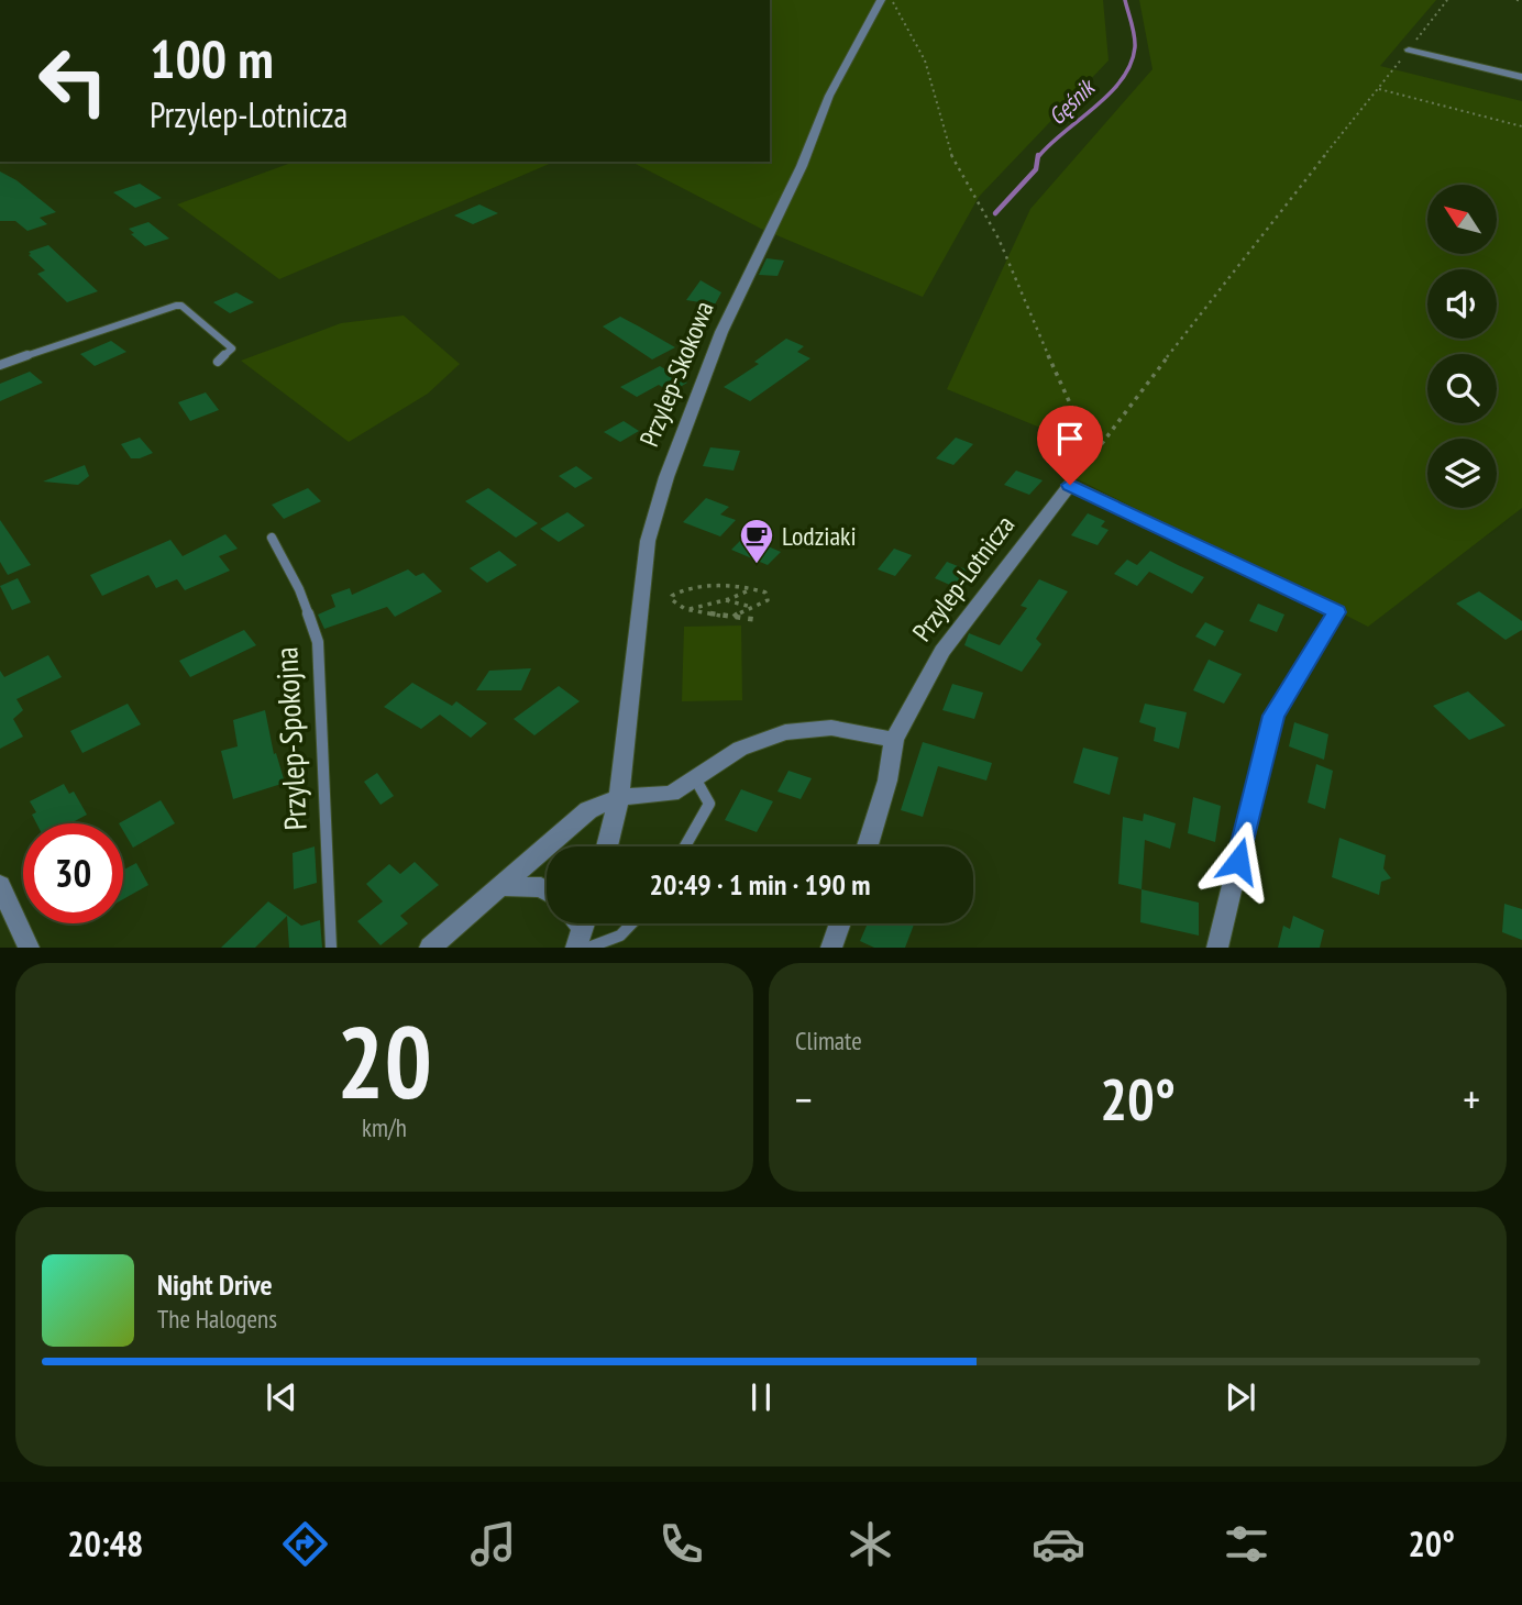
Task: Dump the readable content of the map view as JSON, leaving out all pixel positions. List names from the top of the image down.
{
  "streets": {
    "street": ["Przylep-Skokowa", "Przylep-Lotnicza"],
    "lane": ["Przylep-Spokojna"]
  },
  "water": ["Gęśnik"],
  "places": {
    "cafe": ["Lodziaki"]
  },
  "north": "top left",
  "page": {
    "turn": ["100 m", "Przylep-Lotnicza"],
    "limit": "30",
    "trip": "20:49 · 1 min · 190 m",
    "tile": [
      ["20", "km/h"],
      "Climate"
    ],
    "heat": ["−", "20°", "+"],
    "song": ["Night Drive", "The Halogens"],
    "tabs": ["20:48", "20°"]
  }
}
